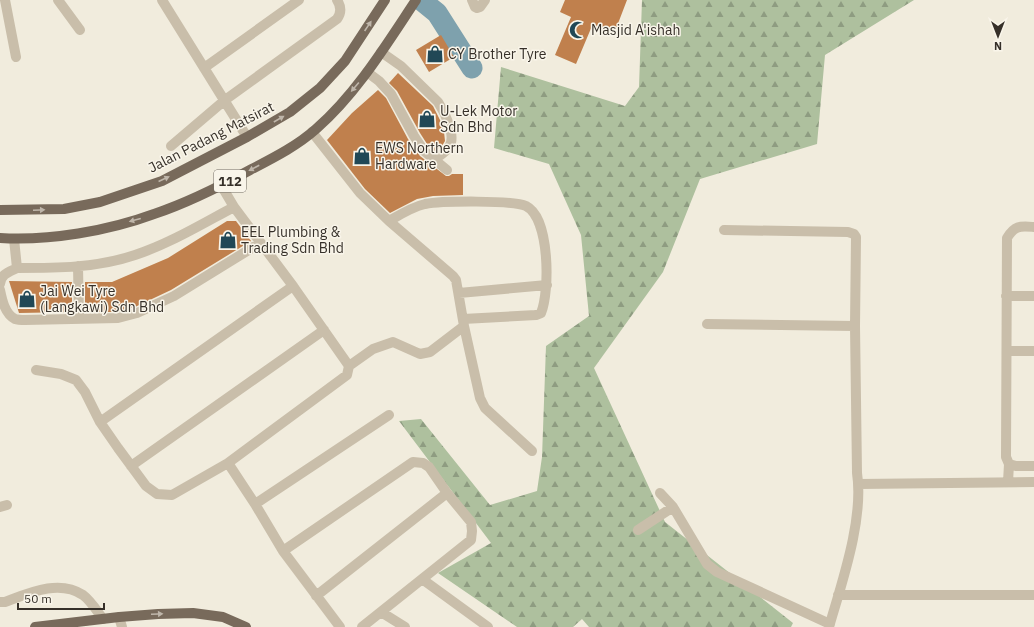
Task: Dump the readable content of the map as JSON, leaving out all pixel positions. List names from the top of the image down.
{
  "streets": {
    "main road": ["Jalan Padang Matsirat", "112"]
  },
  "places": {
    "mosque": ["Masjid A'ishah"],
    "shop": [
      "CY Brother Tyre",
      "U-Lek Motor Sdn Bhd",
      "EWS Northern Hardware",
      "EEL Plumbing & Trading Sdn Bhd",
      "Jai Wei Tyre (Langkawi) Sdn Bhd"
    ]
  },
  "scale_bar": "50 m",
  "north": "bottom"
}
